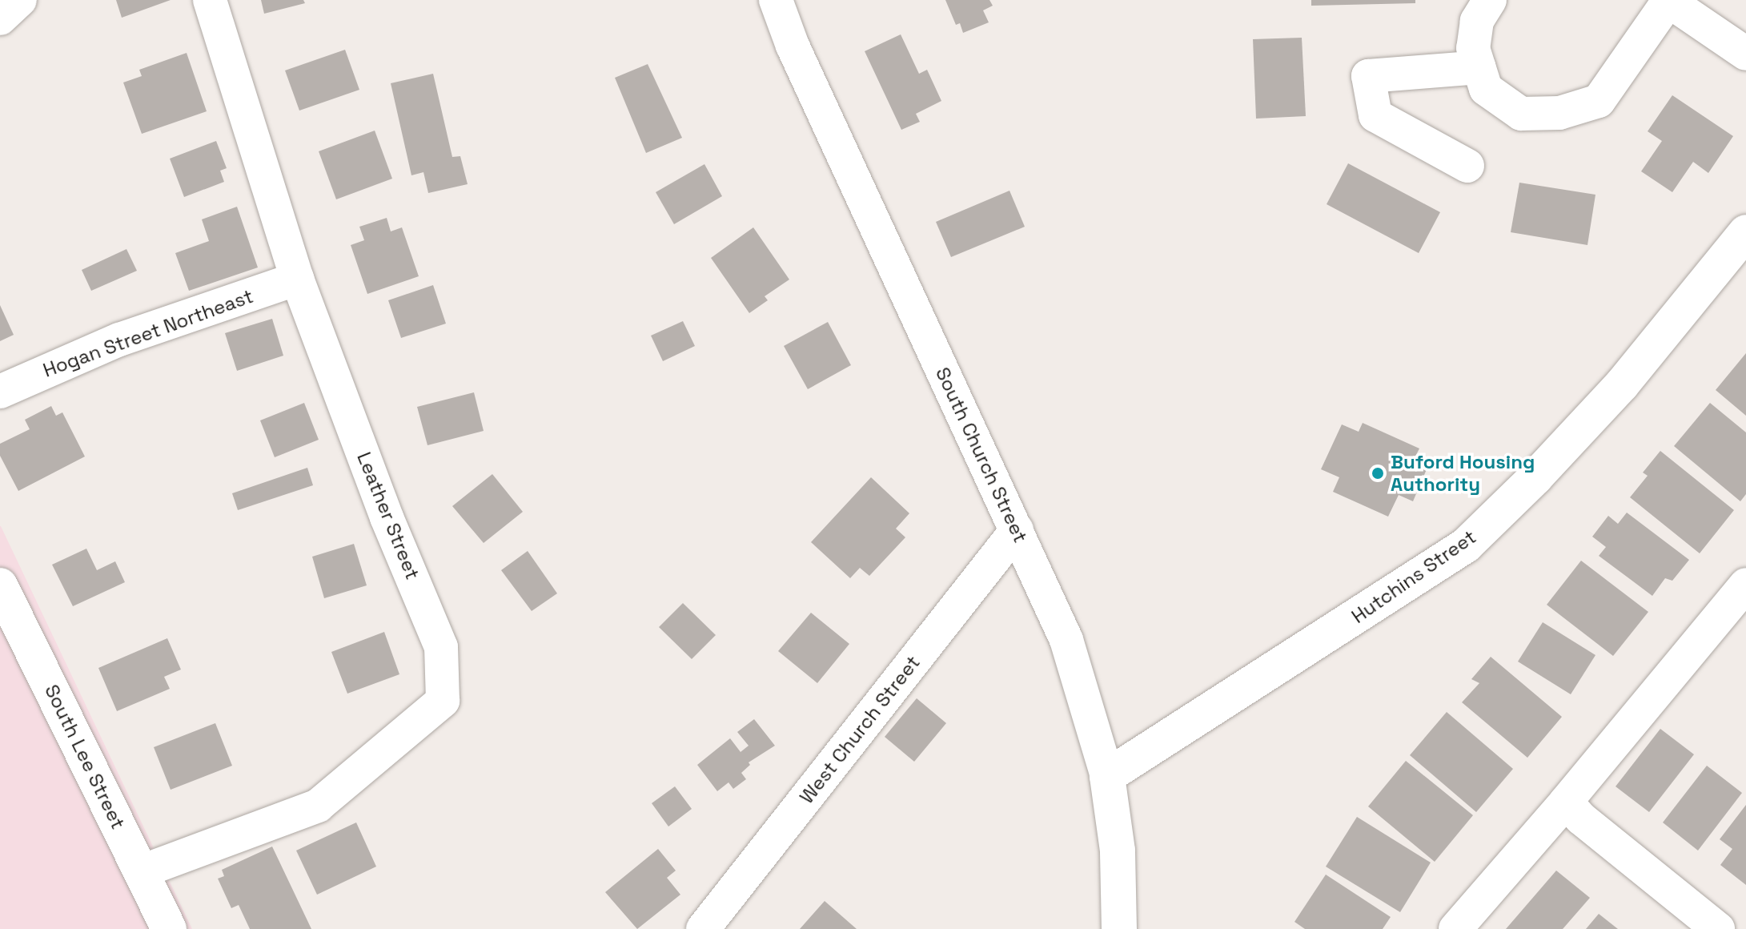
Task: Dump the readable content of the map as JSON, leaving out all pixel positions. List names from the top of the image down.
{
  "streets": {
    "street": [
      "Hogan Street Northeast",
      "South Church Street",
      "Leather Street",
      "Hutchins Street",
      "West Church Street",
      "South Lee Street"
    ]
  },
  "crossings": [
    ["Hogan Street Northeast", "Leather Street"],
    ["South Church Street", "Hutchins Street"],
    ["South Church Street", "West Church Street"],
    ["Leather Street", "South Lee Street"]
  ],
  "places": ["Buford Housing Authority"]
}
